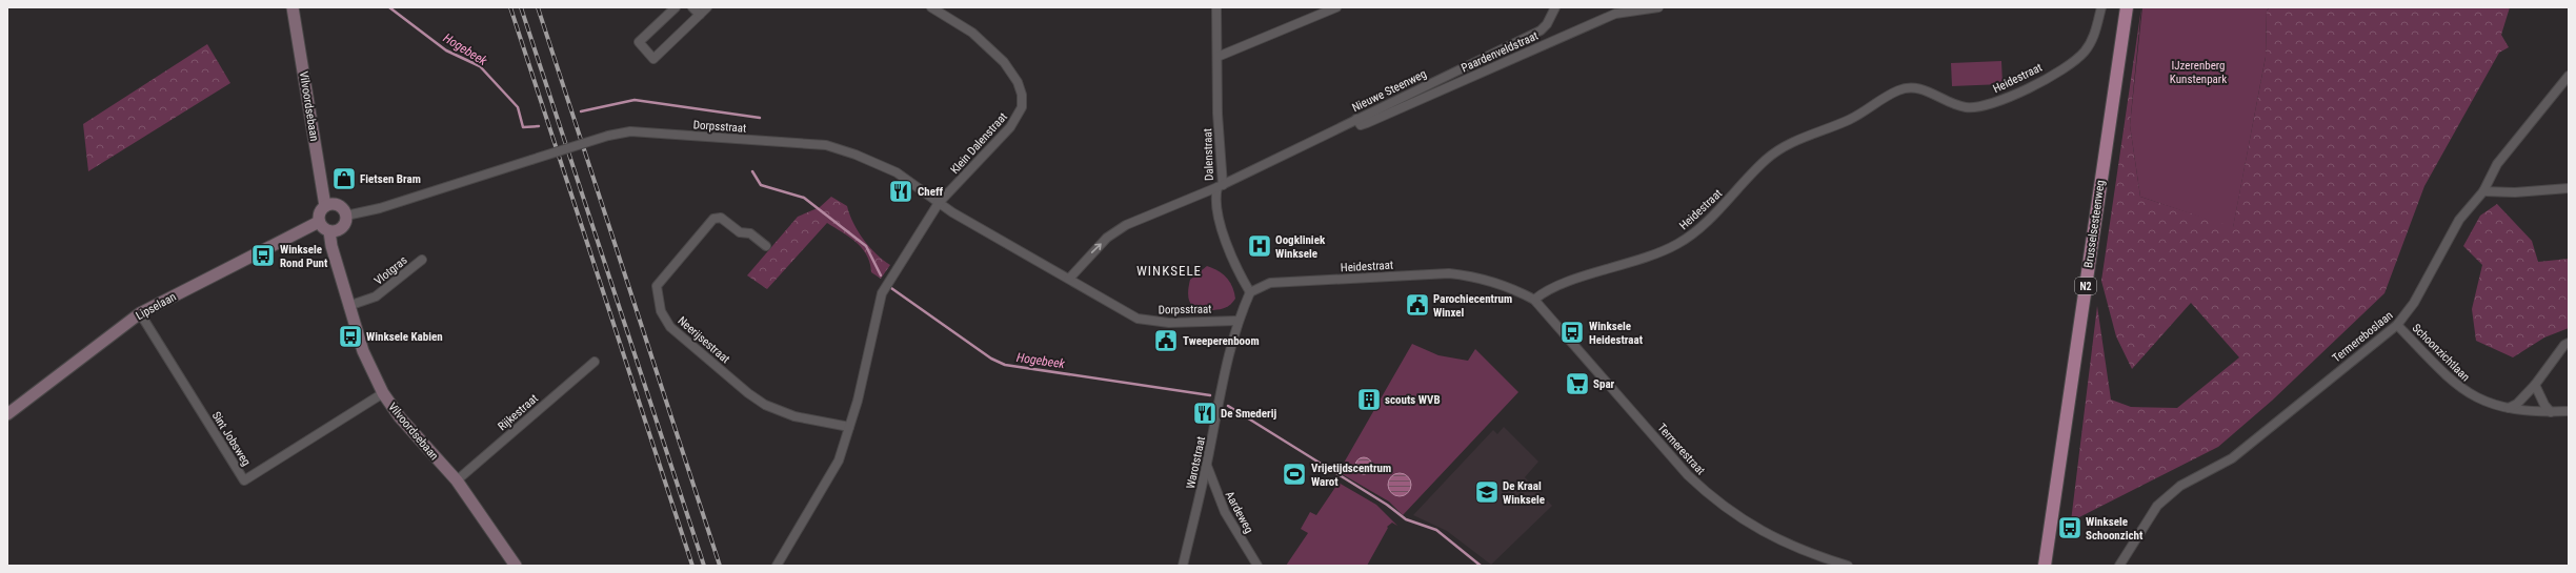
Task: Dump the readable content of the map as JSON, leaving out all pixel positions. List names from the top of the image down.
{
  "streets": {
    "main road": ["Brusselsesteenweg", "N2"],
    "street": [
      "Paardenveldstraat",
      "Heidestraat",
      "Nieuwe Steenweg",
      "Vilvoordsebaan",
      "Dorpsstraat",
      "Klein Dalenstraat",
      "Dalenstraat",
      "Vlotgras",
      "Lipselaan",
      "Termereboslaan",
      "Neerijsestraat",
      "Schoonzichtlaan",
      "Rijkestraat",
      "Sint Jobsweg",
      "Termerestraat",
      "Warotstraat",
      "Aardeweg"
    ]
  },
  "crossings": [
    ["Paardenveldstraat", "Nieuwe Steenweg"],
    ["Heidestraat", "Dalenstraat"],
    ["Heidestraat", "Termerestraat"],
    ["Heidestraat", "Warotstraat"],
    ["Nieuwe Steenweg", "Dalenstraat"],
    ["Vilvoordsebaan", "Dorpsstraat"],
    ["Vilvoordsebaan", "Vlotgras"],
    ["Vilvoordsebaan", "Lipselaan"],
    ["Vilvoordsebaan", "Rijkestraat"],
    ["Vilvoordsebaan", "Sint Jobsweg"],
    ["Dorpsstraat", "Klein Dalenstraat"],
    ["Dorpsstraat", "Lipselaan"],
    ["Dorpsstraat", "Warotstraat"],
    ["Dalenstraat", "Warotstraat"],
    ["Lipselaan", "Sint Jobsweg"],
    ["Termereboslaan", "Schoonzichtlaan"],
    ["Warotstraat", "Aardeweg"]
  ],
  "districts": ["WINKSELE"],
  "water": ["Hogebeek"],
  "parks": ["IJzerenberg Kunstenpark"],
  "places": {
    "shop": ["Fietsen Bram"],
    "restaurant": ["Cheff", "De Smederij"],
    "hospital": ["Oogkliniek Winksele"],
    "bus stop": [
      "Winksele Rond Punt",
      "Winksele Heidestraat",
      "Winksele Kabien",
      "Winksele Schoonzicht"
    ],
    "public building": ["Parochiecentrum Winxel", "Tweeperenboom"],
    "supermarket": ["Spar"],
    "building": ["scouts WVB"],
    "sports": ["Vrijetijdscentrum Warot"],
    "school or university": ["De Kraal Winksele"]
  }
}
